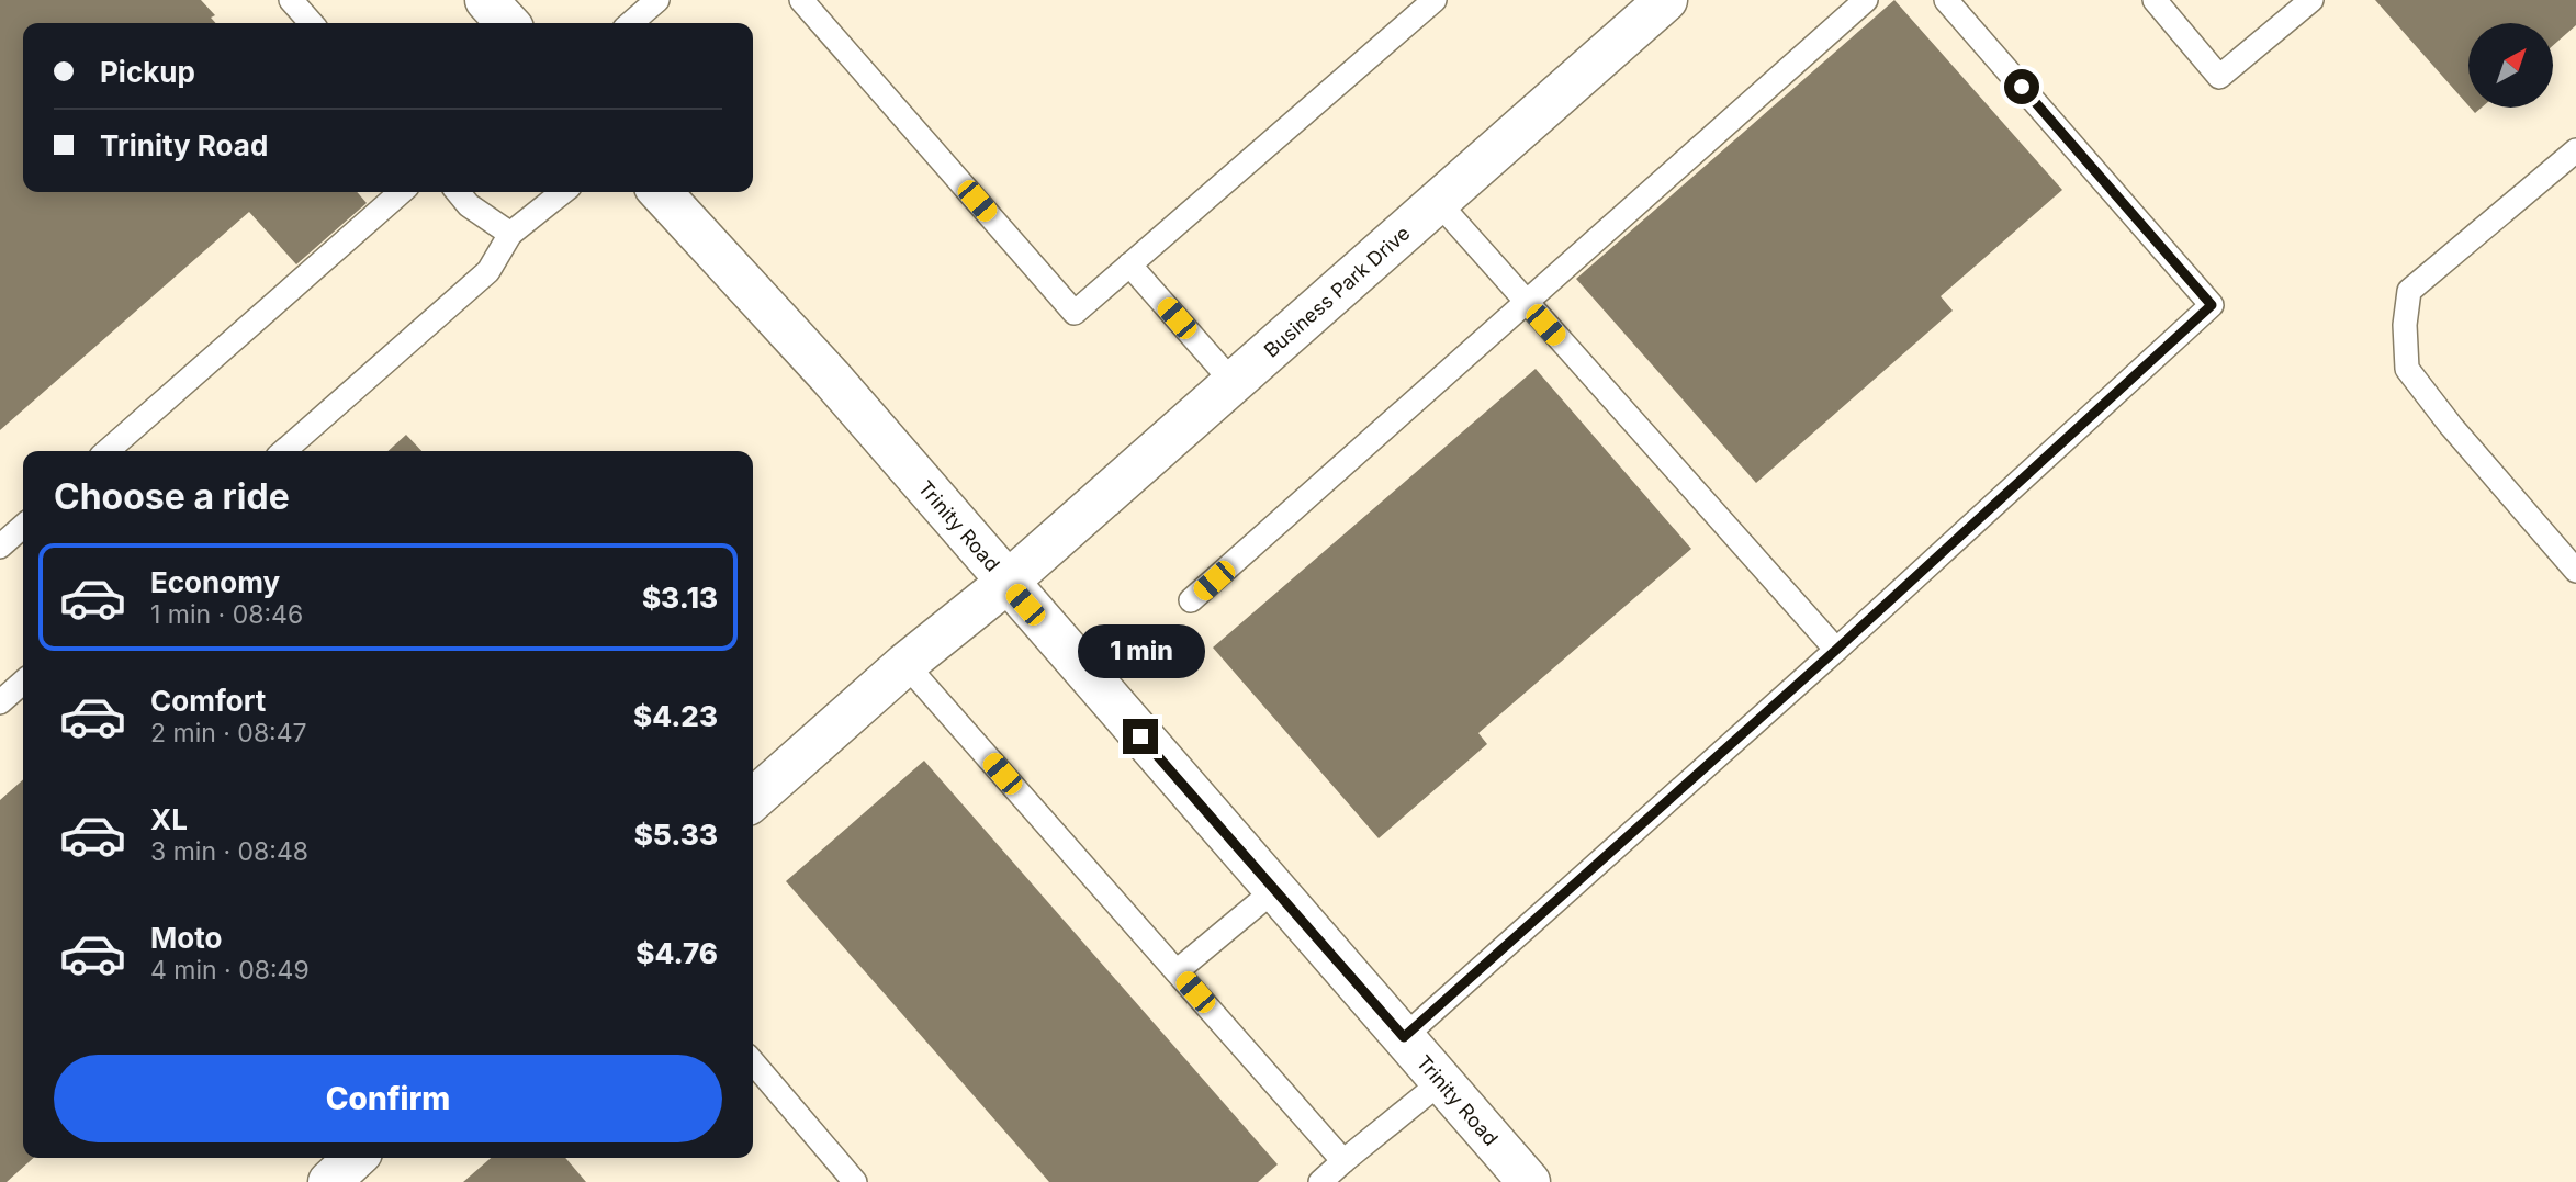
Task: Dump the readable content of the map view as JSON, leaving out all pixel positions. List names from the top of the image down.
{
  "streets": {
    "street": ["Business Park Drive", "Trinity Road"]
  },
  "crossings": [
    ["Business Park Drive", "Trinity Road"]
  ],
  "north": "top right",
  "page": {
    "banner": ["Pickup", "Trinity Road"],
    "heading": "Choose a ride",
    "list": [
      {
        "name": "Economy",
        "note": "1 min · 08:46",
        "value": "$3.13"
      },
      {
        "name": "Comfort",
        "note": "2 min · 08:47",
        "value": "$4.23"
      },
      {
        "name": "XL",
        "note": "3 min · 08:48",
        "value": "$5.33"
      },
      {
        "name": "Moto",
        "note": "4 min · 08:49",
        "value": "$4.76"
      }
    ],
    "bubble": "1 min",
    "buttons": "Confirm"
  }
}
